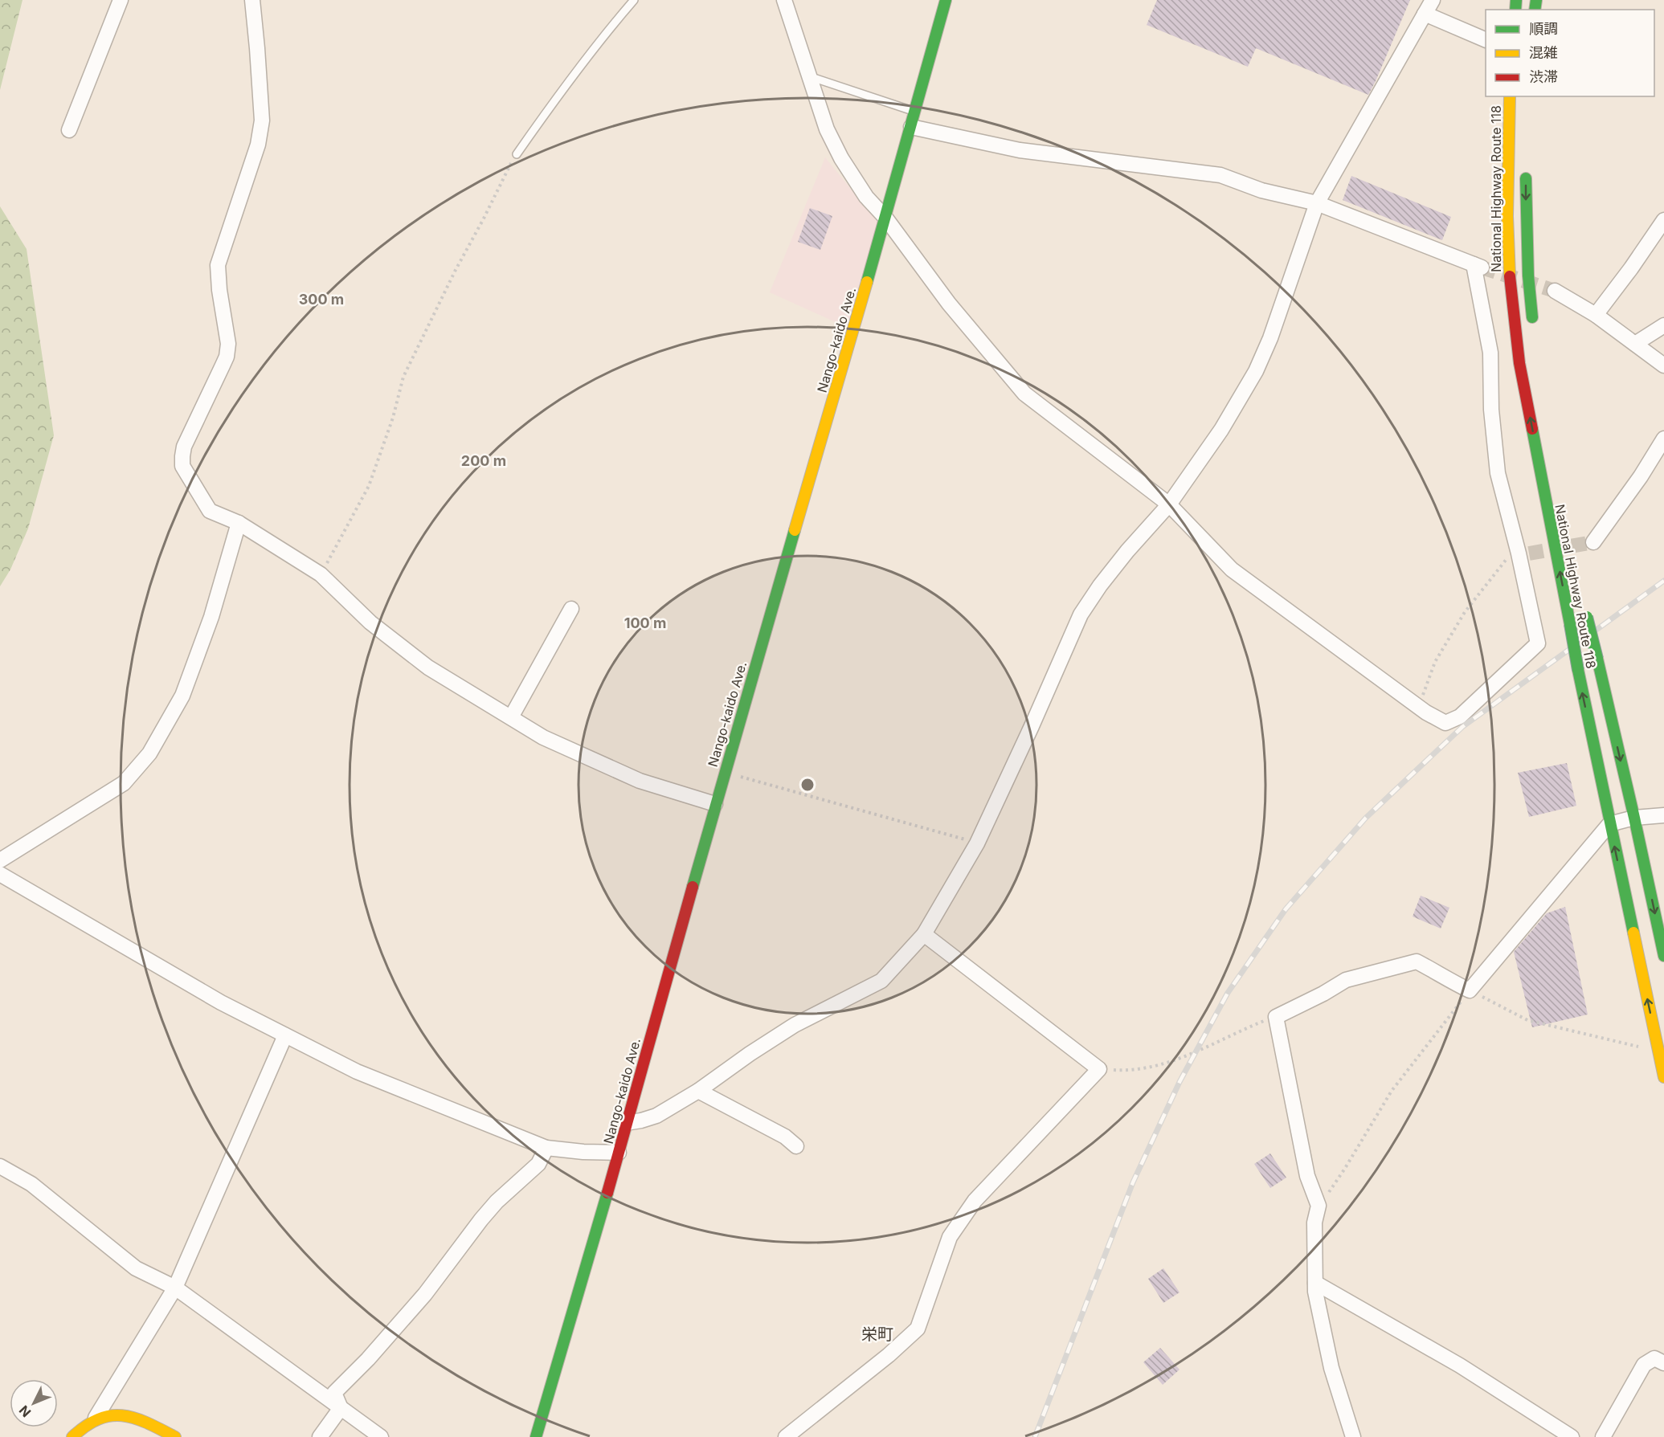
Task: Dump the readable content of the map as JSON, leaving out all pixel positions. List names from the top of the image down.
{
  "streets": {
    "main road": ["National Highway Route 118", "Nango-kaido Ave."]
  },
  "districts": ["栄町"],
  "legend": ["順調", "混雑", "渋滞"],
  "north": "bottom left",
  "rings": ["300 m", "200 m", "100 m"]
}
